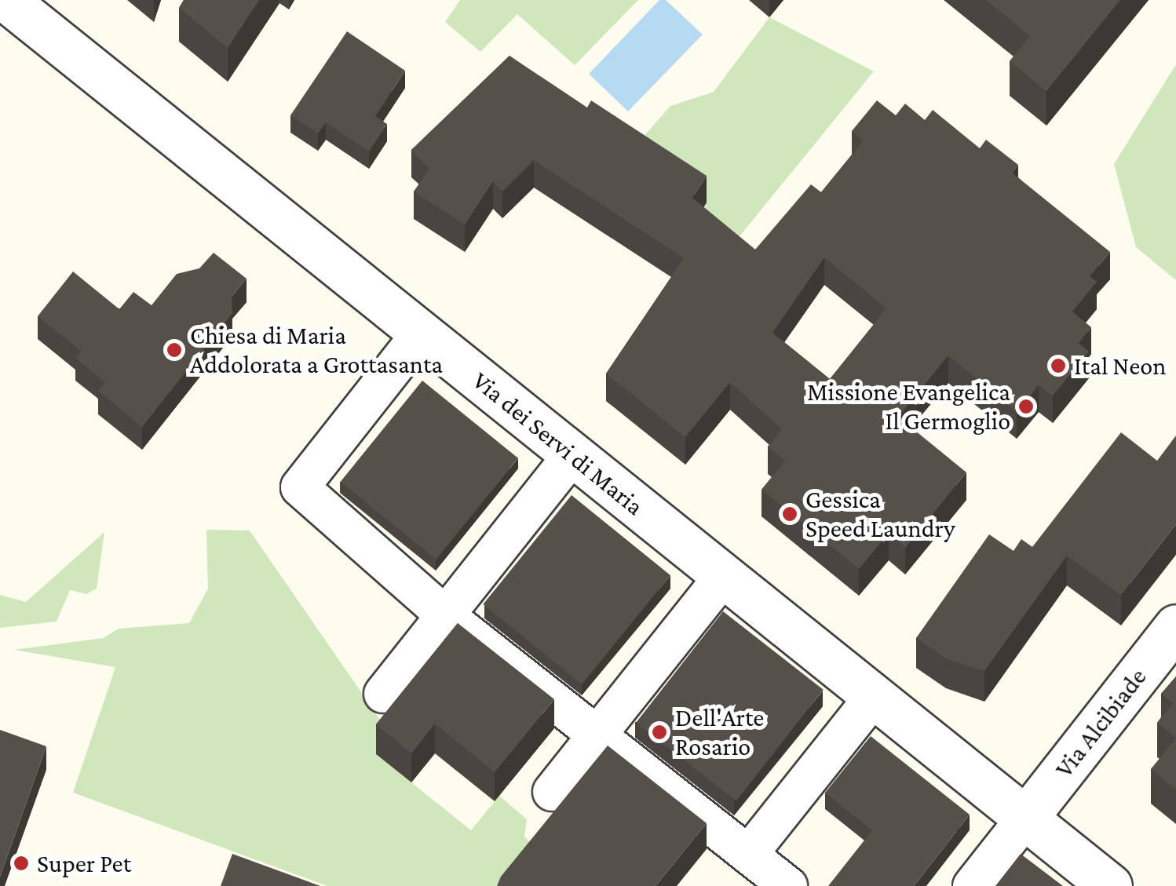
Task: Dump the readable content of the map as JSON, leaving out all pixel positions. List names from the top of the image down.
{
  "streets": {
    "street": ["Via dei Servi di Maria", "Via Alcibiade"]
  },
  "crossings": [
    ["Via dei Servi di Maria", "Via Alcibiade"]
  ],
  "places": [
    "Chiesa di Maria Addolorata a Grottasanta",
    "Ital Neon",
    "Missione Evangelica Il Germoglio",
    "Gessica Speed Laundry",
    "Dell'Arte Rosario",
    "Super Pet"
  ]
}
